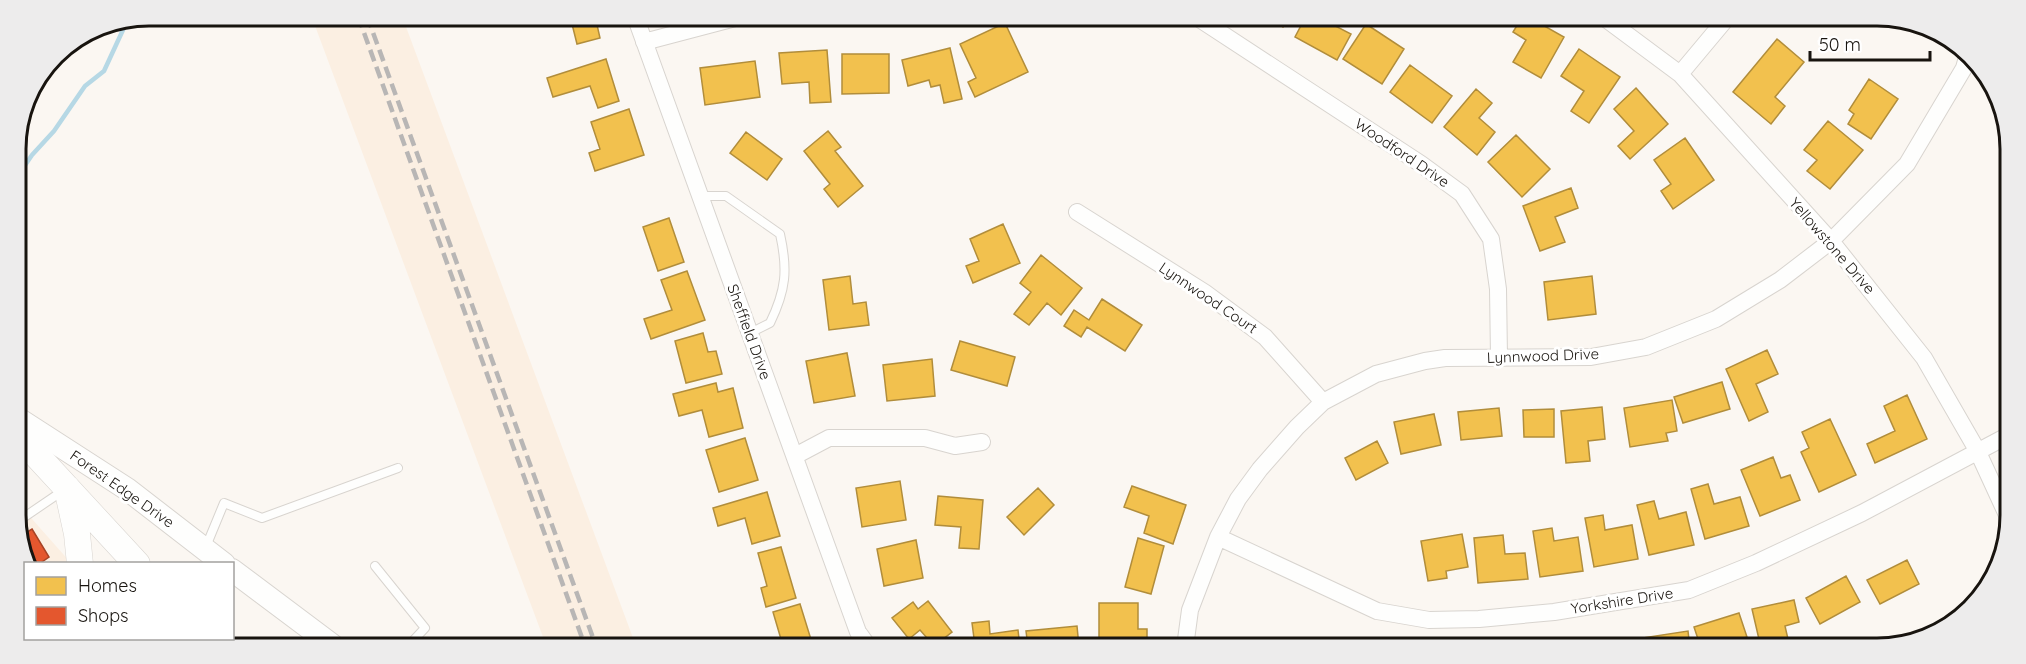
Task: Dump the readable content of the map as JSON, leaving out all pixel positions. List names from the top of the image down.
{
  "streets": {
    "street": [
      "Woodford Drive",
      "Yellowstone Drive",
      "Lynnwood Court",
      "Sheffield Drive",
      "Lynnwood Drive",
      "Forest Edge Drive",
      "Yorkshire Drive"
    ]
  },
  "crossings": [
    ["Woodford Drive", "Lynnwood Drive"],
    ["Yellowstone Drive", "Lynnwood Drive"],
    ["Yellowstone Drive", "Yorkshire Drive"],
    ["Lynnwood Court", "Lynnwood Drive"],
    ["Lynnwood Drive", "Yorkshire Drive"]
  ],
  "legend": ["Homes", "Shops"],
  "scale_bar": "50 m"
}
